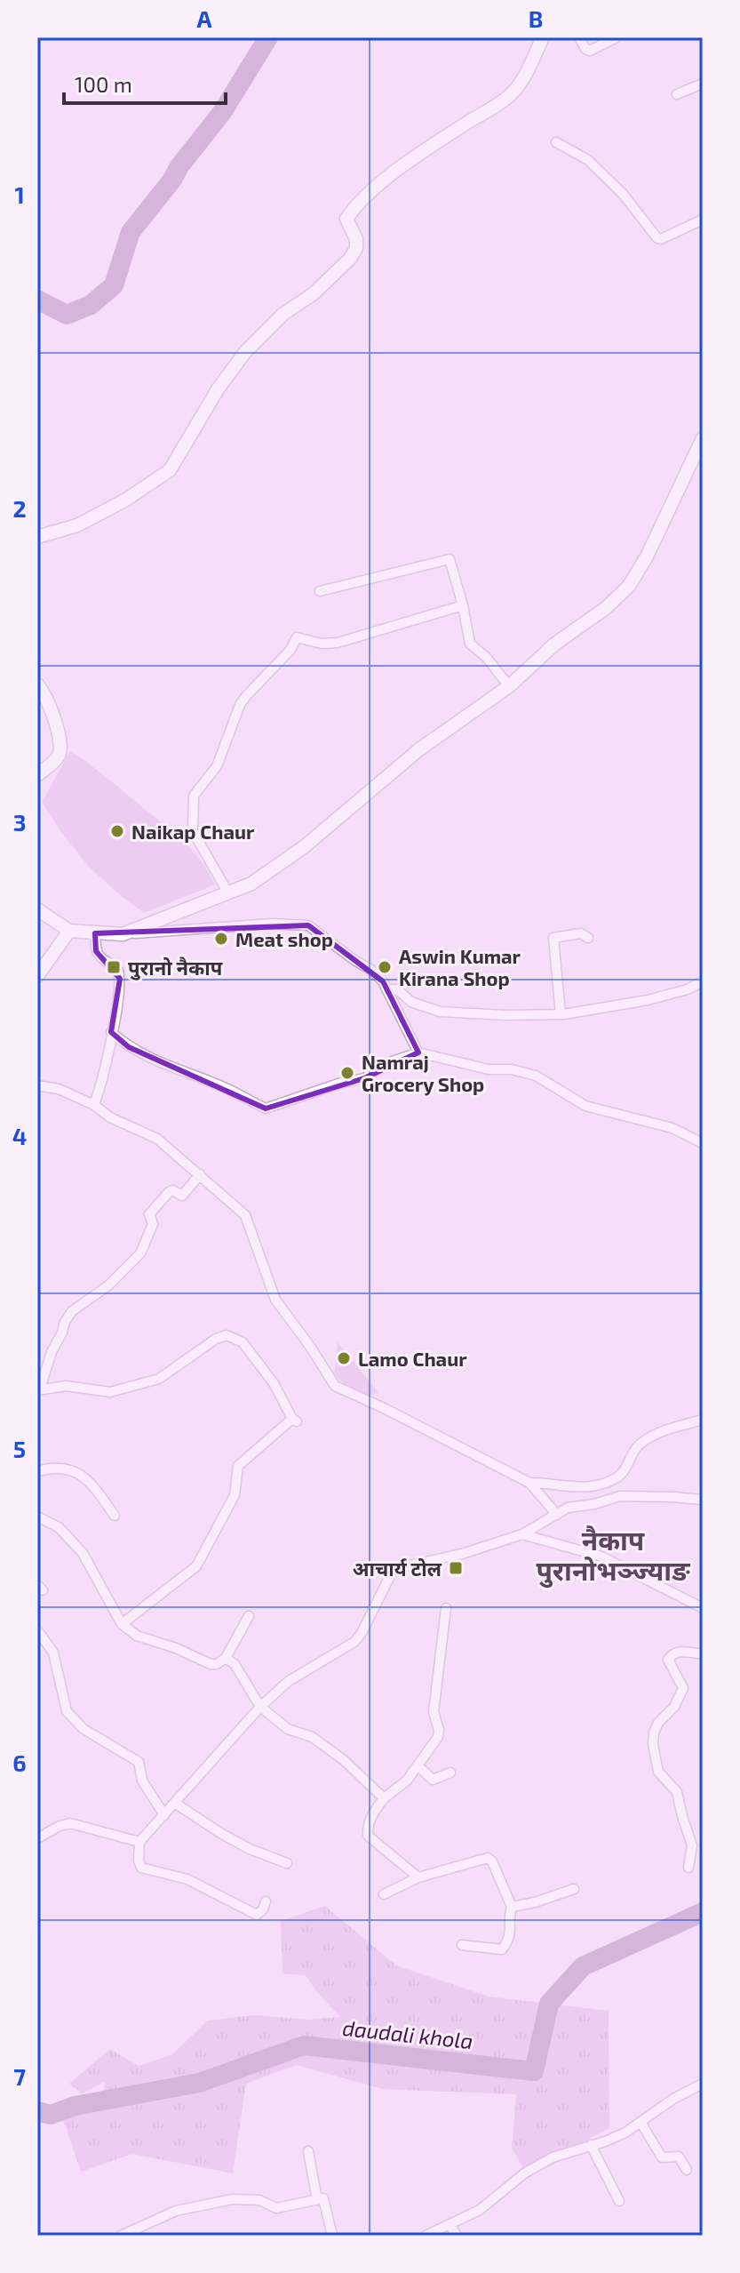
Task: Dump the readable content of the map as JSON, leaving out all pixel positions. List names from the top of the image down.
{
  "districts": ["नैकाप पुरानोभञ्ज्याङ"],
  "water": ["daudali khola"],
  "places": {
    "other": [
      "Naikap Chaur",
      "Meat shop",
      "Aswin Kumar Kirana Shop",
      "Namraj Grocery Shop",
      "Lamo Chaur"
    ],
    "transit": ["पुरानो नैकाप", "आचार्य टोल"]
  },
  "scale_bar": "100 m",
  "grid": {
    "columns": ["A", "B"],
    "rows": [
      "1",
      "2",
      "3",
      "4",
      "5",
      "6",
      "7"
    ]
  }
}
